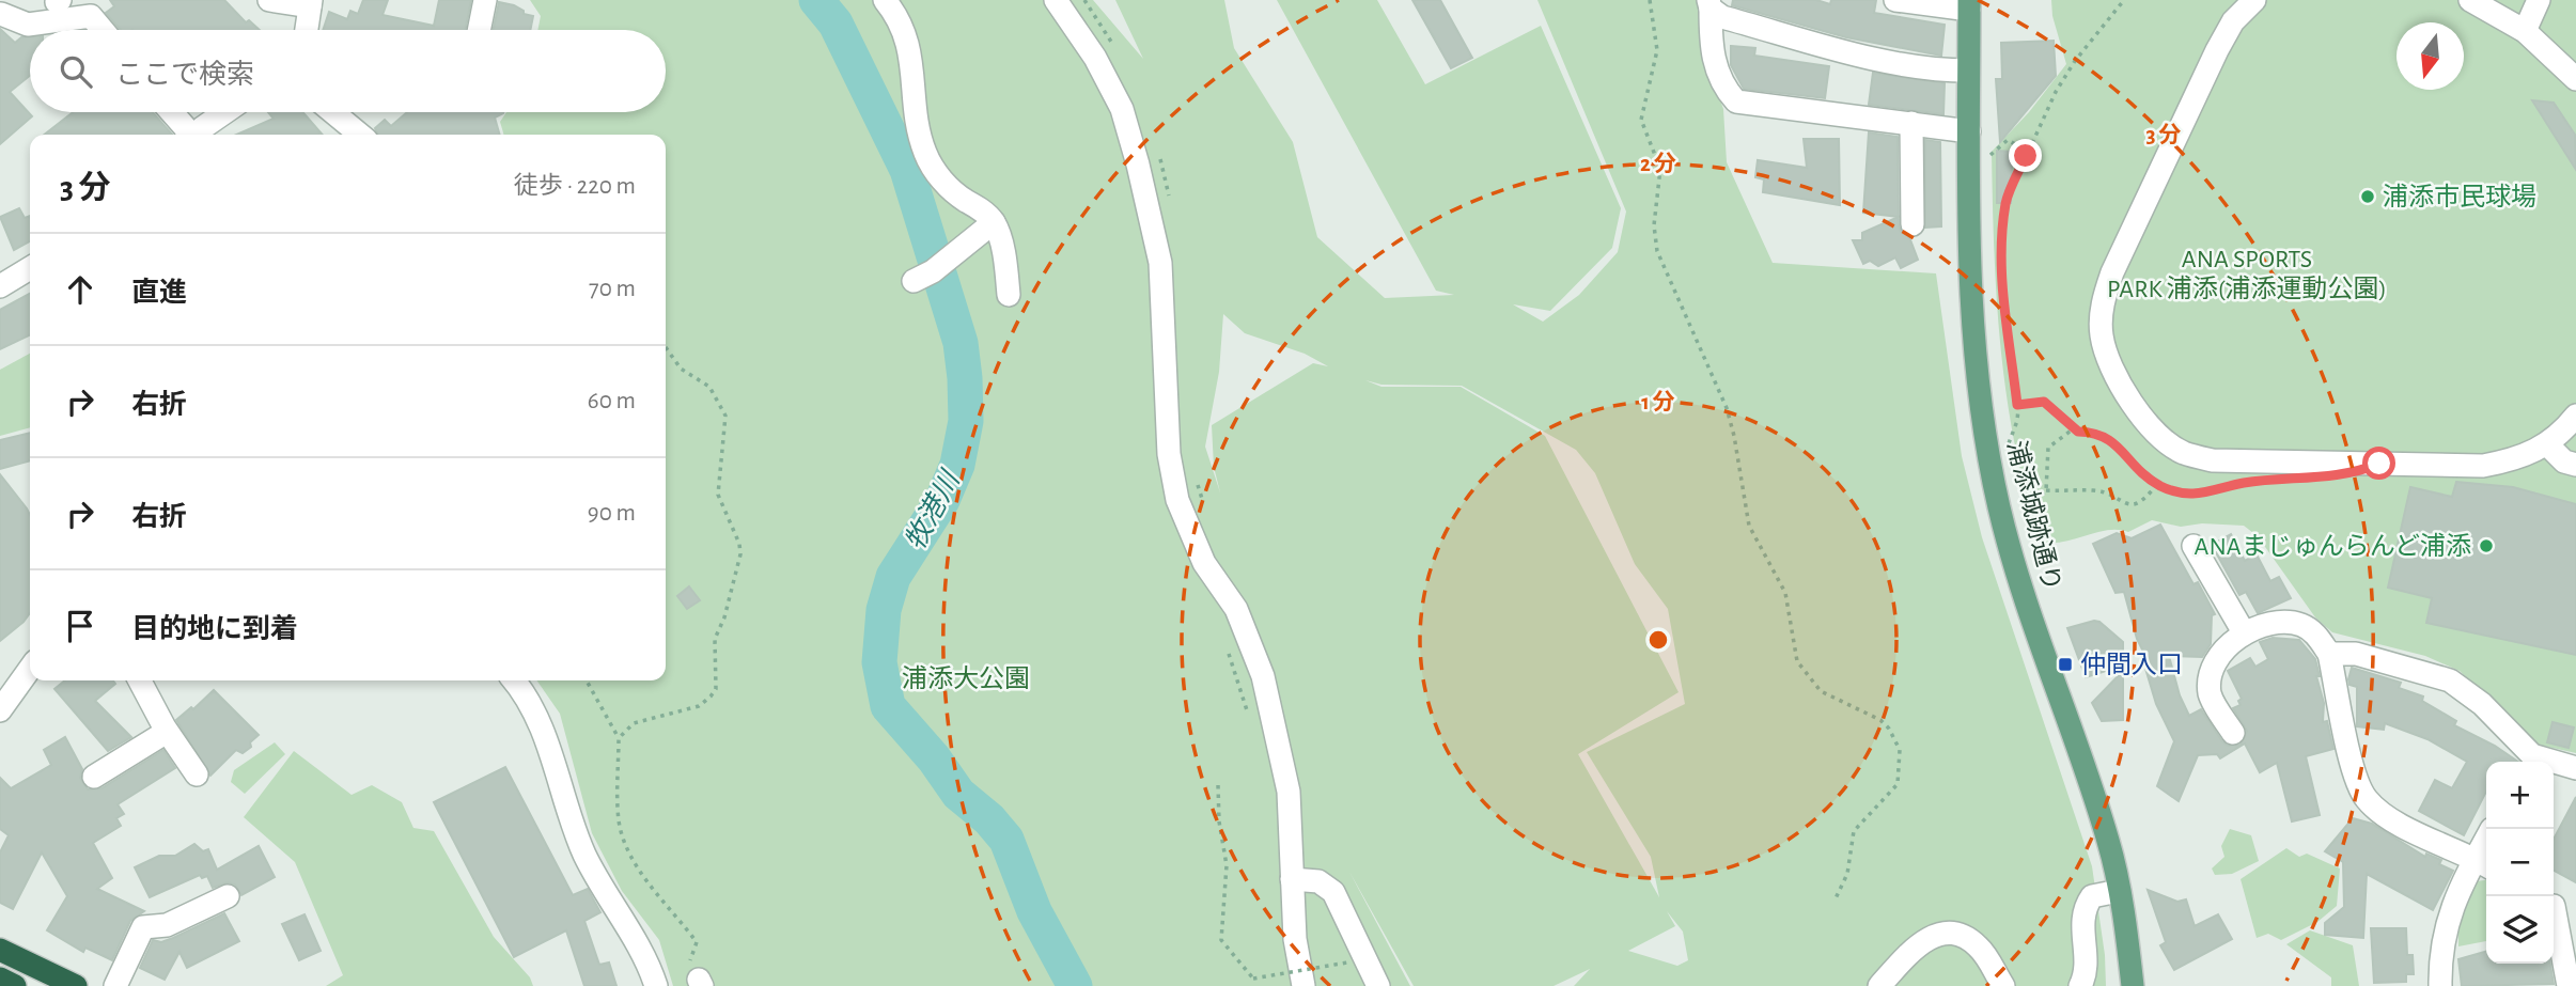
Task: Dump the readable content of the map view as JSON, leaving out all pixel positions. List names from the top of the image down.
{
  "streets": {
    "main road": ["浦添城跡通り"]
  },
  "water": ["牧港川"],
  "parks": ["ANA SPORTS PARK 浦添(浦添運動公園)", "浦添大公園"],
  "places": {
    "other": ["浦添市民球場", "ANAまじゅんらんど浦添"],
    "transit": ["仲間入口"]
  },
  "north": "bottom",
  "page": {
    "search": "ここで検索",
    "heading": ["3 分", "徒歩 · 220 m"],
    "list": [
      ["直進", "70 m"],
      ["右折", "60 m"],
      ["右折", "90 m"],
      "目的地に到着"
    ],
    "map_buttons": ["+", "−"]
  },
  "rings": ["3 分", "2 分", "1 分"]
}
